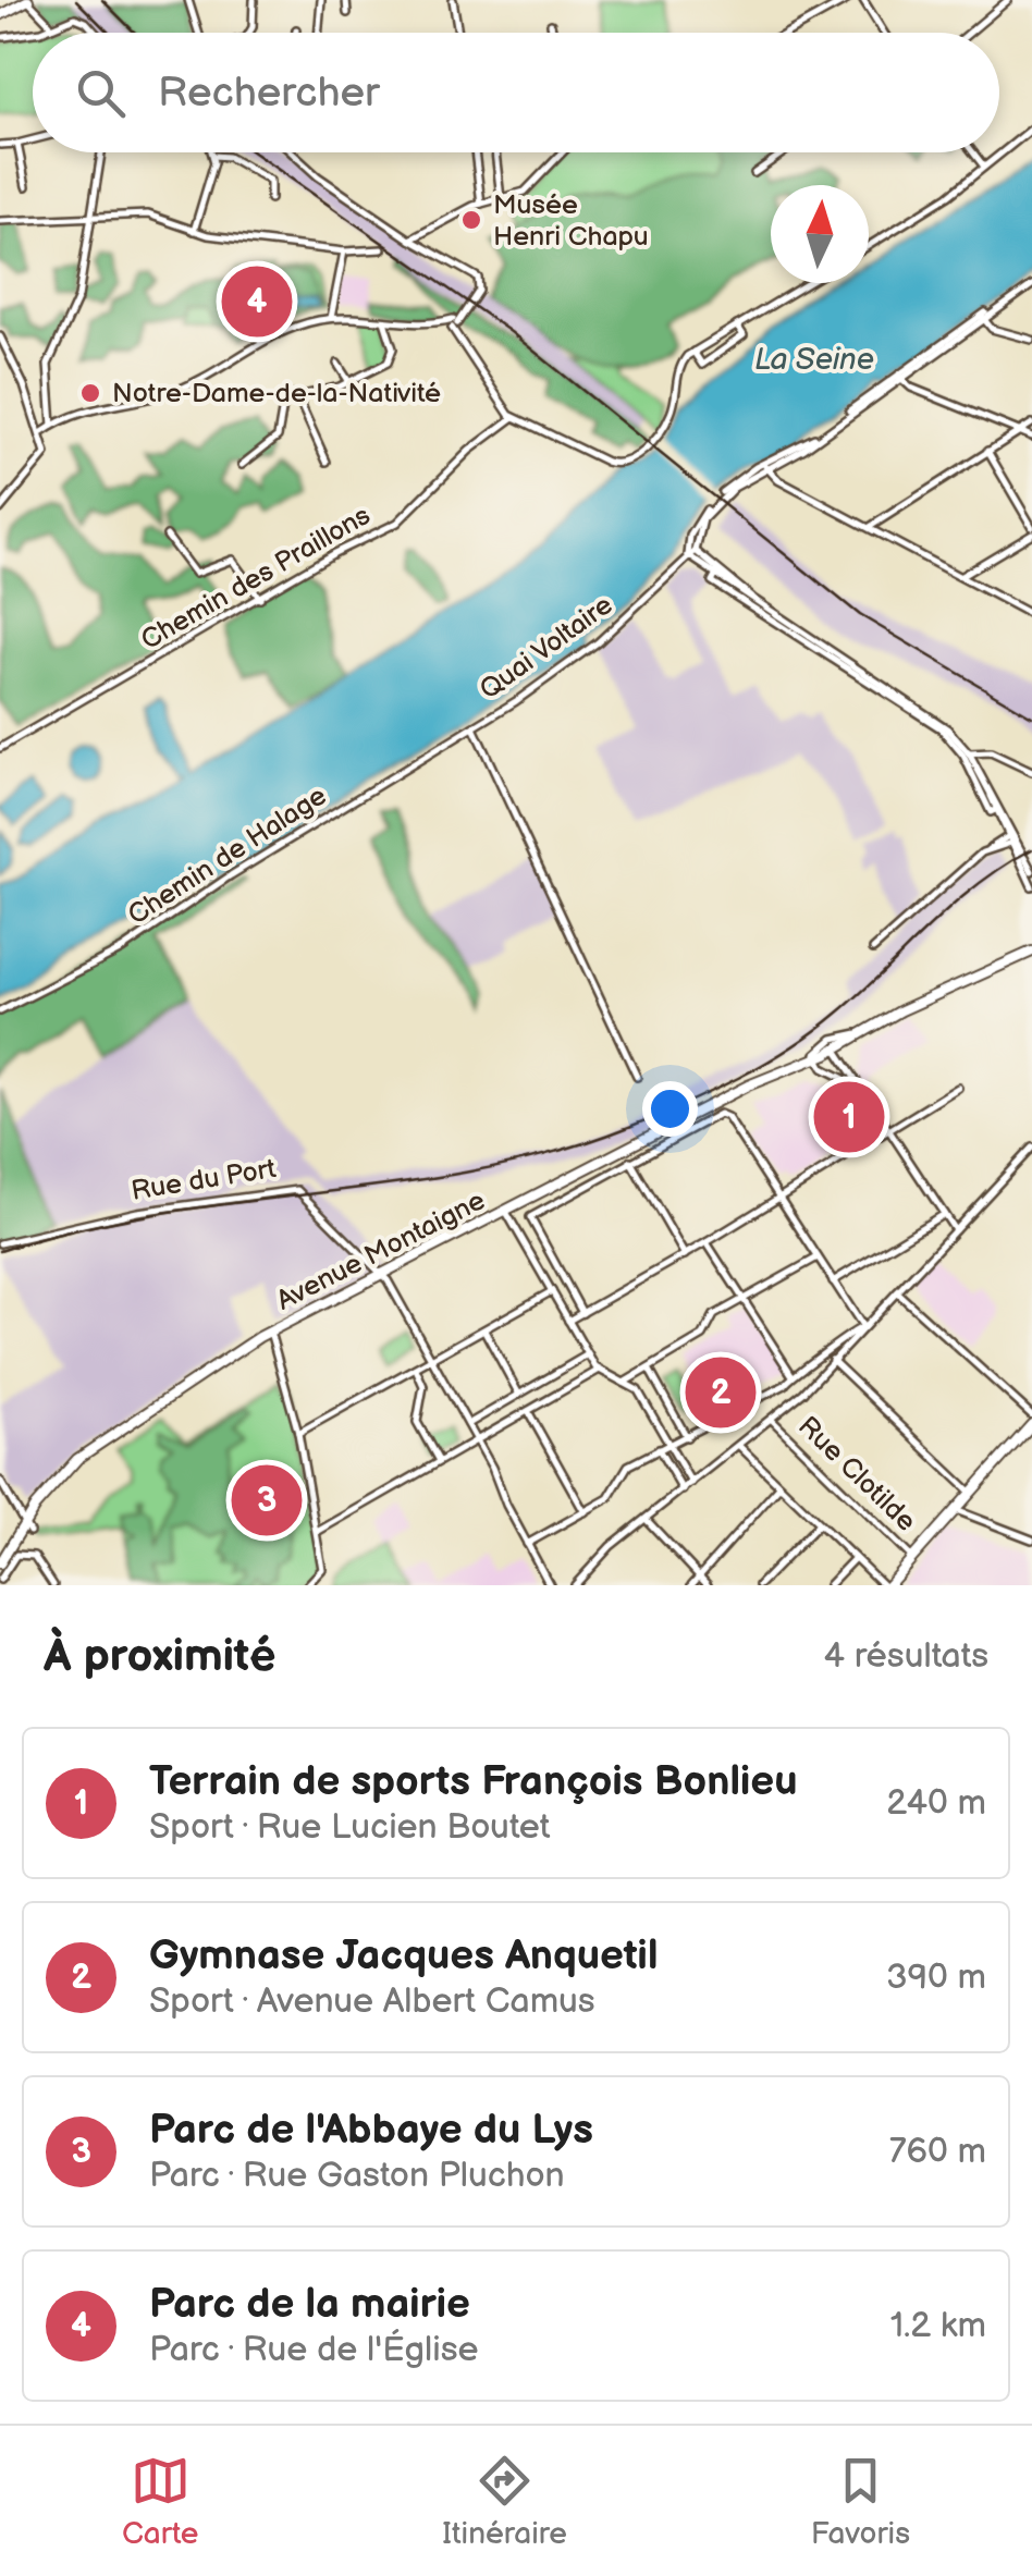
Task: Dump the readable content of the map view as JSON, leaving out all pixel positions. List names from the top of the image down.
{
  "streets": {
    "main road": ["Avenue Montaigne"],
    "street": [
      "Chemin des Praillons",
      "Quai Voltaire",
      "Chemin de Halage",
      "Rue du Port",
      "Rue Clotilde"
    ]
  },
  "crossings": [
    ["Quai Voltaire", "Chemin de Halage"],
    ["Rue du Port", "Avenue Montaigne"]
  ],
  "water": ["La Seine"],
  "places": ["Musée Henri Chapu", "Notre-Dame-de-la-Nativité"],
  "north": "top",
  "page": {
    "search": "Rechercher",
    "pins": [
      "4",
      "1",
      "2",
      "3"
    ],
    "heading": ["À proximité", "4 résultats"],
    "list": [
      {
        "mark": "1",
        "name": "Terrain de sports François Bonlieu",
        "note": "Sport · Rue Lucien Boutet",
        "value": "240 m"
      },
      {
        "mark": "2",
        "name": "Gymnase Jacques Anquetil",
        "note": "Sport · Avenue Albert Camus",
        "value": "390 m"
      },
      {
        "mark": "3",
        "name": "Parc de l'Abbaye du Lys",
        "note": "Parc · Rue Gaston Pluchon",
        "value": "760 m"
      },
      {
        "mark": "4",
        "name": "Parc de la mairie",
        "note": "Parc · Rue de l'Église",
        "value": "1.2 km"
      }
    ],
    "nav": ["Carte", "Itinéraire", "Favoris"]
  }
}
